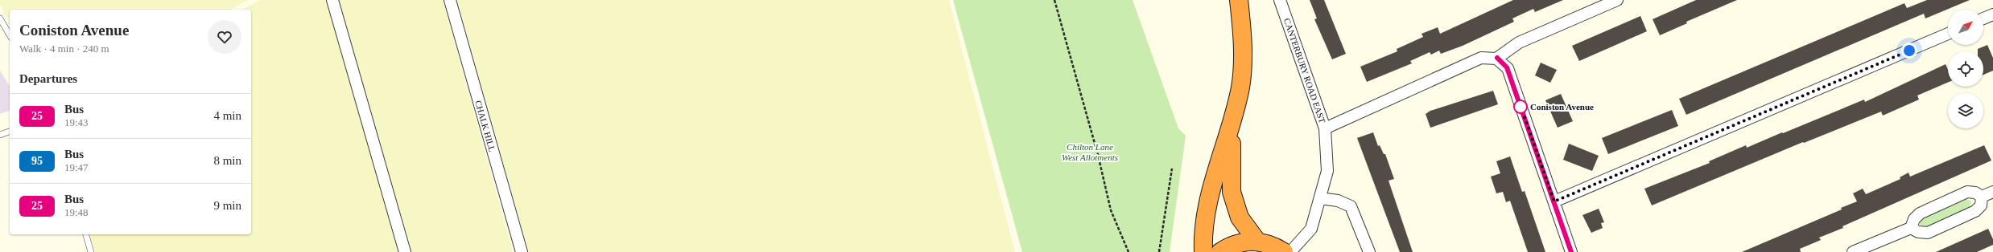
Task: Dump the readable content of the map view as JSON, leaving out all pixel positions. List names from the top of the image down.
{
  "streets": {
    "street": ["CANTERBURY ROAD EAST", "CHALK HILL"]
  },
  "parks": ["Chilton Lane West Allotments"],
  "places": ["Coniston Avenue"],
  "lines": ["bus line 25"],
  "north": "top right",
  "page": {
    "heading": [
      ["Coniston Avenue", "Walk · 4 min · 240 m"],
      "Departures"
    ],
    "list": [
      {
        "mark": "25",
        "name": "Bus",
        "note": "19:43",
        "value": "4 min"
      },
      {
        "mark": "95",
        "name": "Bus",
        "note": "19:47",
        "value": "8 min"
      },
      {
        "mark": "25",
        "name": "Bus",
        "note": "19:48",
        "value": "9 min"
      }
    ]
  }
}
